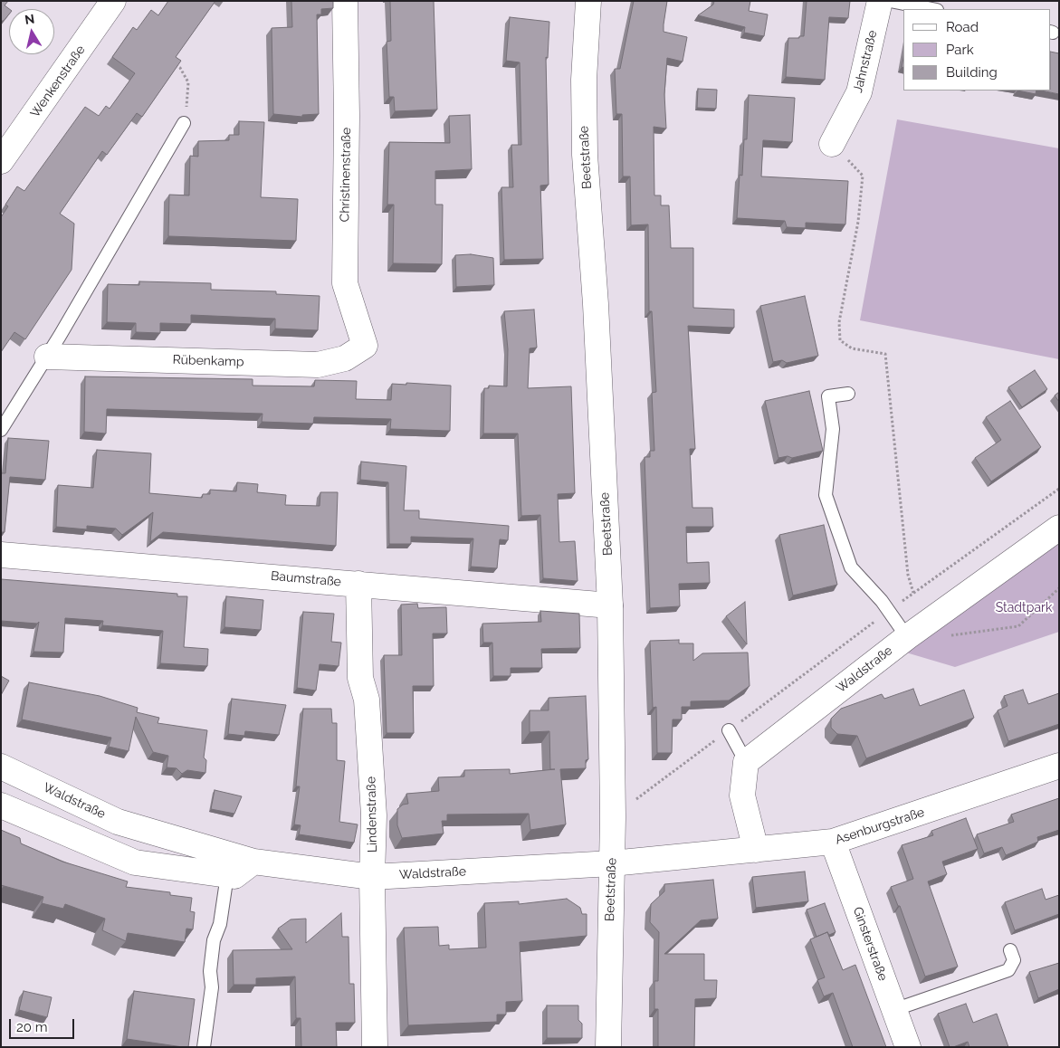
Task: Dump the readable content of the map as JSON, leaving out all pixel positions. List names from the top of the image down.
{
  "streets": {
    "street": [
      "Jahnstraße",
      "Wenkenstraße",
      "Beetstraße",
      "Christinenstraße",
      "Rübenkamp",
      "Baumstraße",
      "Waldstraße",
      "Lindenstraße",
      "Asenburgstraße",
      "Ginsterstraße"
    ]
  },
  "crossings": [
    ["Beetstraße", "Baumstraße"],
    ["Beetstraße", "Waldstraße"],
    ["Beetstraße", "Asenburgstraße"],
    ["Christinenstraße", "Rübenkamp"],
    ["Baumstraße", "Lindenstraße"],
    ["Waldstraße", "Lindenstraße"],
    ["Waldstraße", "Asenburgstraße"],
    ["Asenburgstraße", "Ginsterstraße"]
  ],
  "parks": ["Stadtpark"],
  "legend": ["Road", "Park", "Building"],
  "scale_bar": "20 m",
  "north": "top"
}
